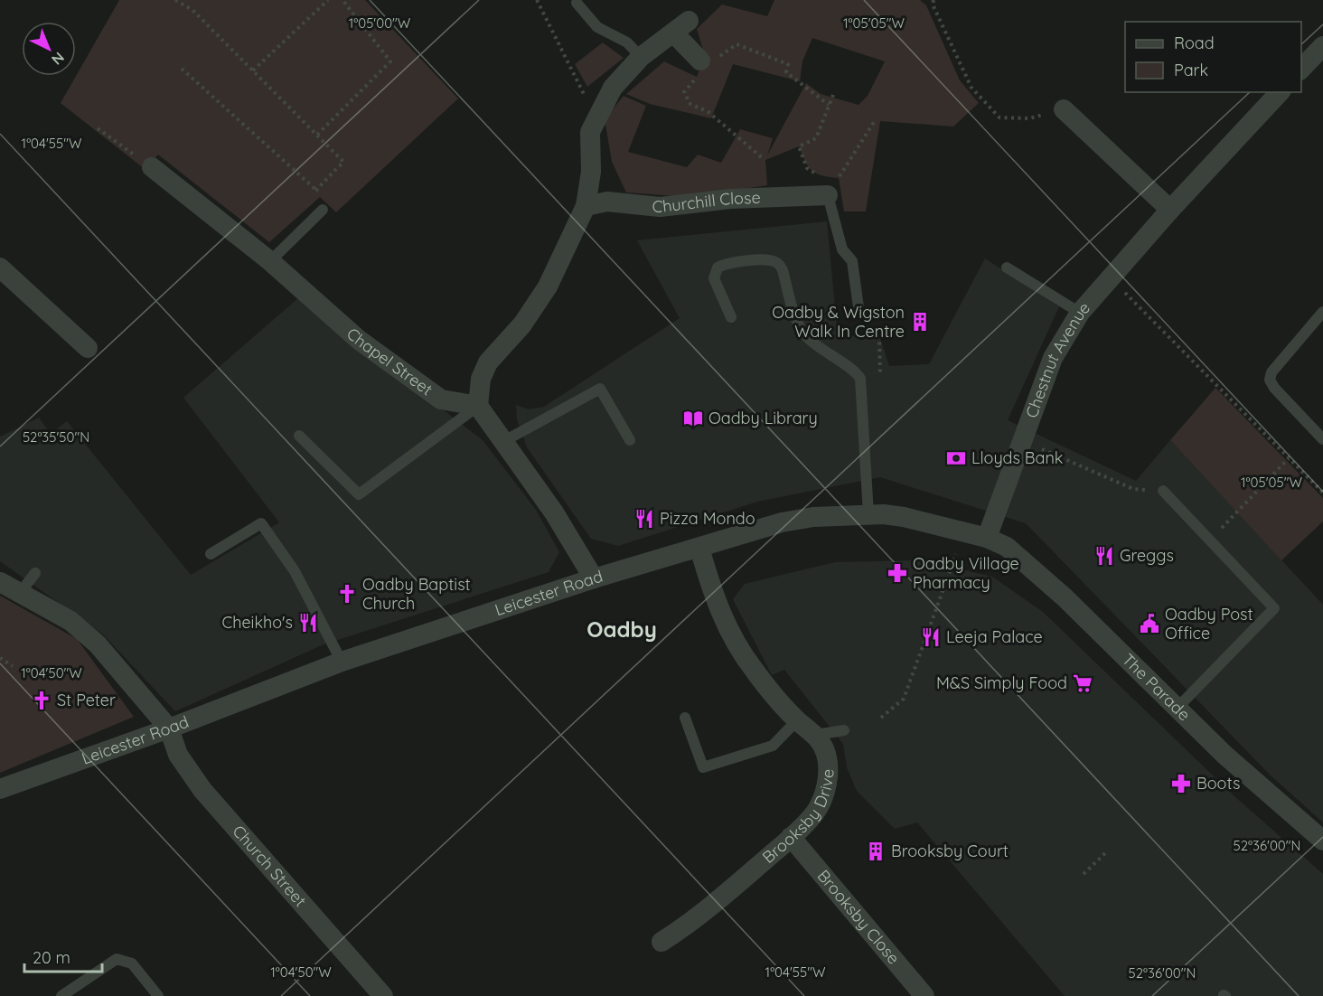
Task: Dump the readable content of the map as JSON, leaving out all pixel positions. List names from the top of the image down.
{
  "streets": {
    "street": [
      "Churchill Close",
      "Chapel Street",
      "Chestnut Avenue",
      "Leicester Road",
      "The Parade",
      "Brooksby Drive",
      "Church Street",
      "Brooksby Close"
    ]
  },
  "crossings": [
    ["Chestnut Avenue", "Leicester Road"],
    ["Chestnut Avenue", "The Parade"],
    ["Leicester Road", "The Parade"],
    ["Leicester Road", "Brooksby Drive"],
    ["Leicester Road", "Church Street"],
    ["Brooksby Drive", "Brooksby Close"]
  ],
  "districts": ["Oadby"],
  "places": {
    "building": ["Oadby & Wigston Walk In Centre", "Brooksby Court"],
    "library": ["Oadby Library"],
    "bank": ["Lloyds Bank"],
    "restaurant": [
      "Pizza Mondo",
      "Greggs",
      "Cheikho's",
      "Leeja Palace"
    ],
    "pharmacy": ["Oadby Village Pharmacy", "Boots"],
    "church": ["Oadby Baptist Church", "St Peter"],
    "public building": ["Oadby Post Office"],
    "supermarket": ["M&S Simply Food"]
  },
  "legend": ["Road", "Park"],
  "scale_bar": "20 m",
  "north": "bottom right",
  "coordinates": [
    "1°05'00\"W",
    "1°05'05\"W",
    "1°04'55\"W",
    "52°35'50\"N",
    "1°04'50\"W",
    "52°36'00\"N"
  ]
}
